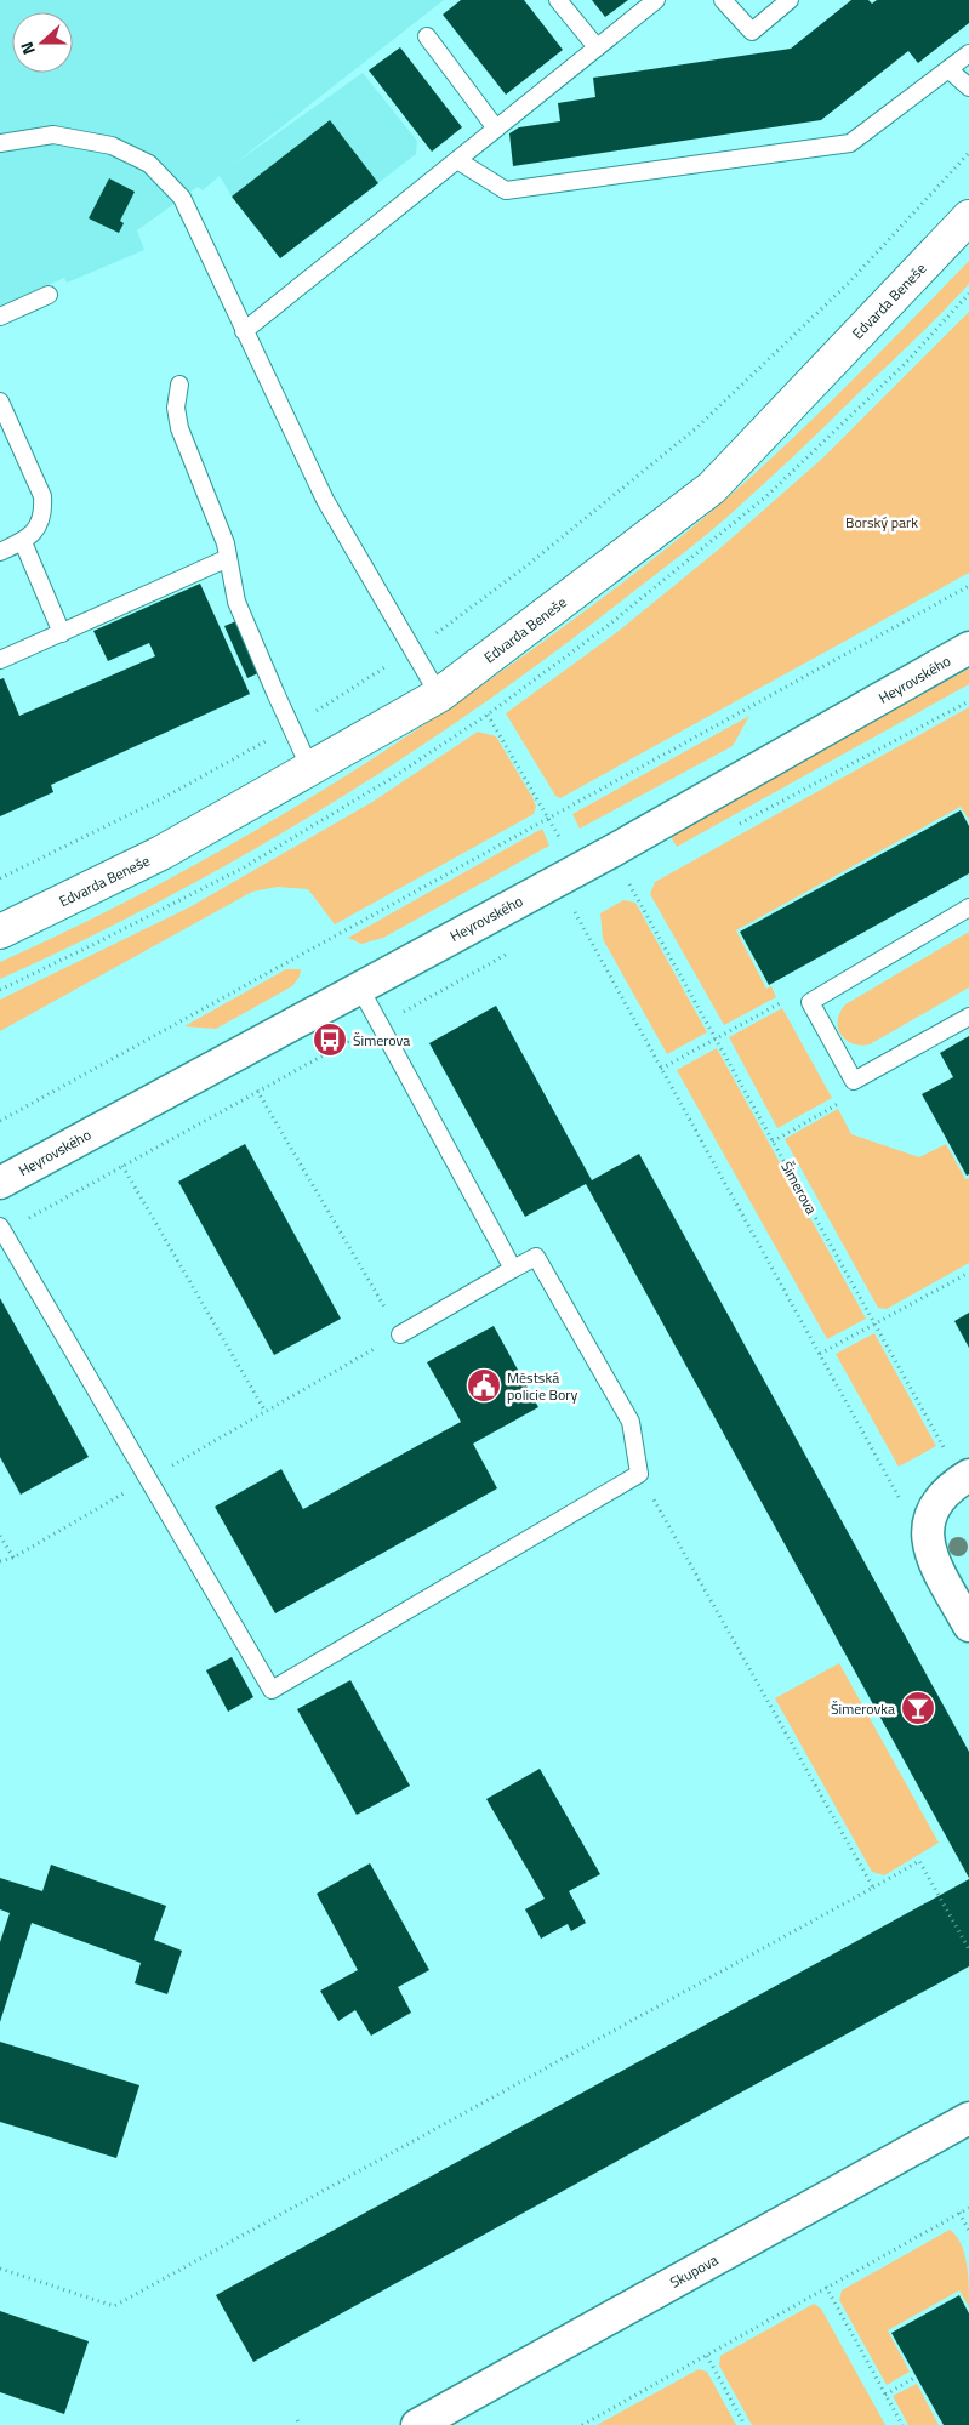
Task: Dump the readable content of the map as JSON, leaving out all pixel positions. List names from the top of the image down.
{
  "streets": {
    "street": ["Edvarda Beneše", "Heyrovského", "Skupova"],
    "path": ["Šimerova"]
  },
  "crossings": [
    ["Heyrovského", "Šimerova"]
  ],
  "parks": ["Borský park"],
  "places": {
    "bus stop": ["Šimerova"],
    "public building": ["Městská policie Bory"],
    "bar": ["Šimerovka"]
  },
  "north": "left"
}
